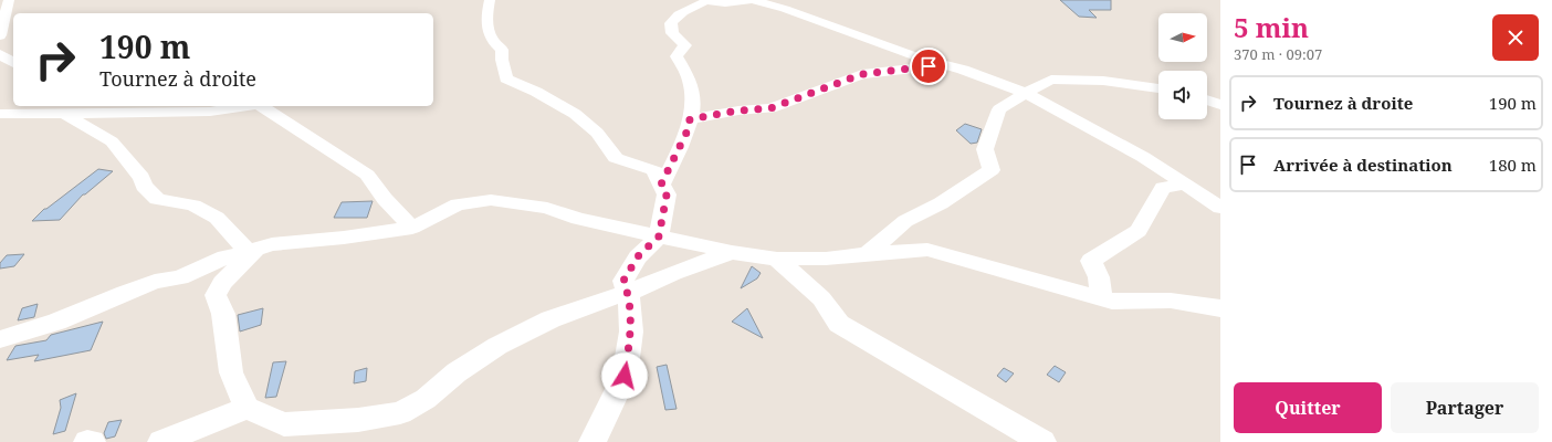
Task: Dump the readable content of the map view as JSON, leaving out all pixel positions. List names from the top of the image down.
{
  "north": "right",
  "page": {
    "heading": ["5 min", "370 m · 09:07"],
    "turn": ["190 m", "Tournez à droite"],
    "list": [
      {
        "name": "Tournez à droite",
        "value": "190 m"
      },
      {
        "name": "Arrivée à destination",
        "value": "180 m"
      }
    ],
    "buttons": ["Quitter", "Partager"]
  }
}
